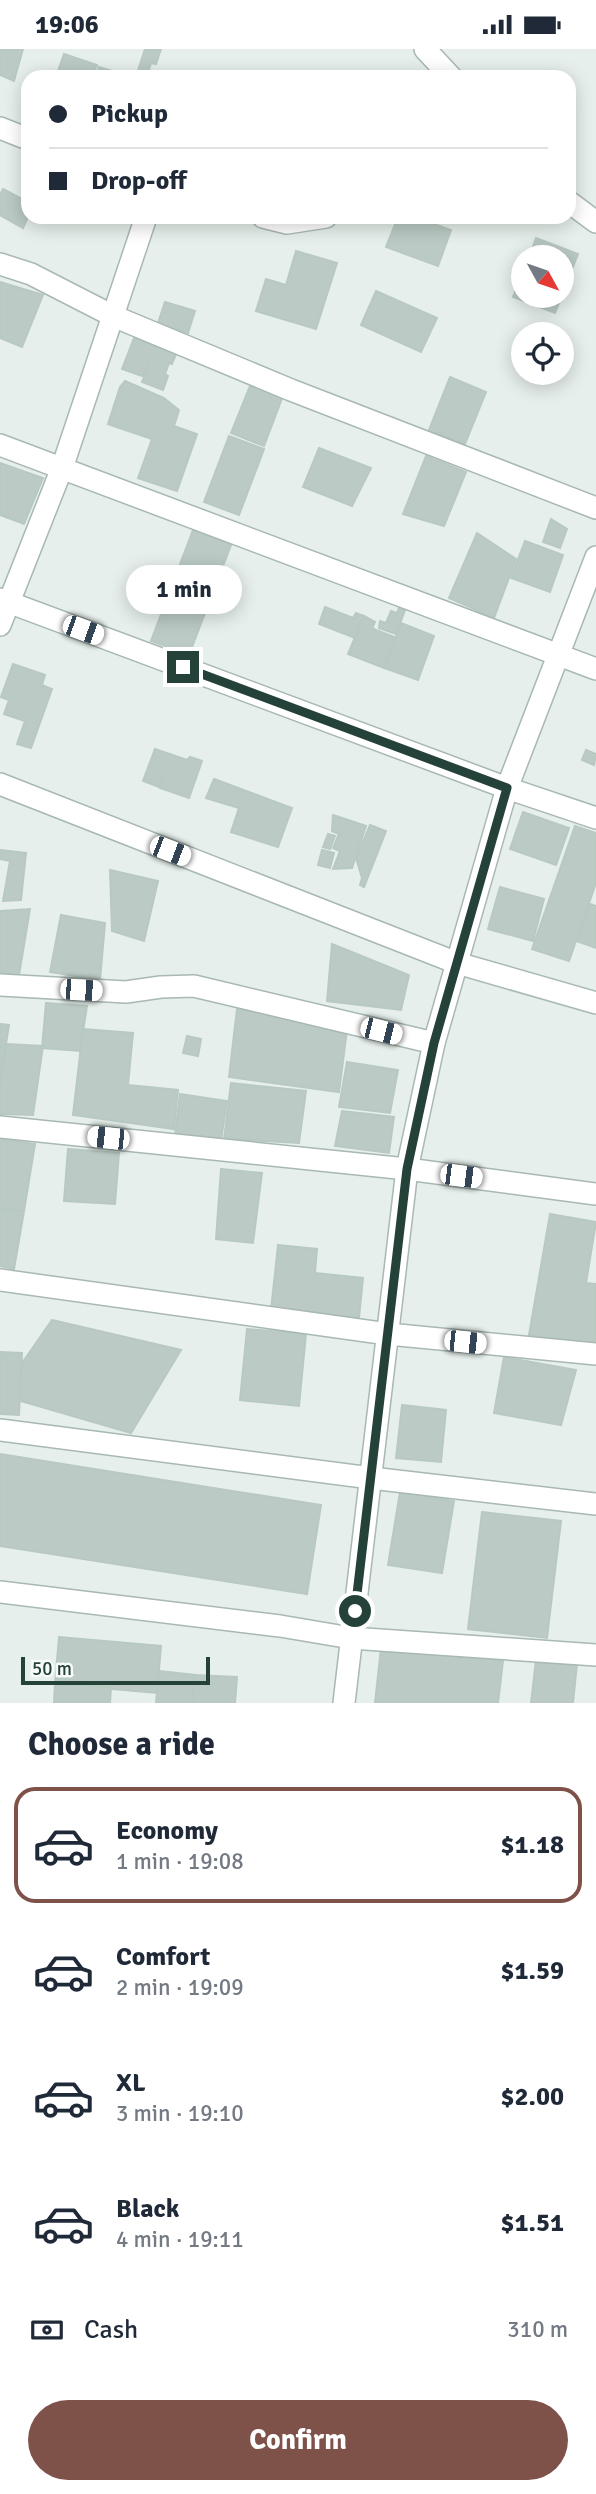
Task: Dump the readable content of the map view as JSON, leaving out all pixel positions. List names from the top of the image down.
{
  "scale_bar": "50 m",
  "north": "bottom right",
  "page": {
    "status": "19:06",
    "banner": ["Pickup", "Drop-off"],
    "bubble": "1 min",
    "scale": "50 m",
    "heading": "Choose a ride",
    "list": [
      {
        "name": "Economy",
        "note": "1 min · 19:08",
        "value": "$1.18"
      },
      {
        "name": "Comfort",
        "note": "2 min · 19:09",
        "value": "$1.59"
      },
      {
        "name": "XL",
        "note": "3 min · 19:10",
        "value": "$2.00"
      },
      {
        "name": "Black",
        "note": "4 min · 19:11",
        "value": "$1.51"
      }
    ],
    "pay": ["Cash", "310 m"],
    "buttons": "Confirm"
  }
}
